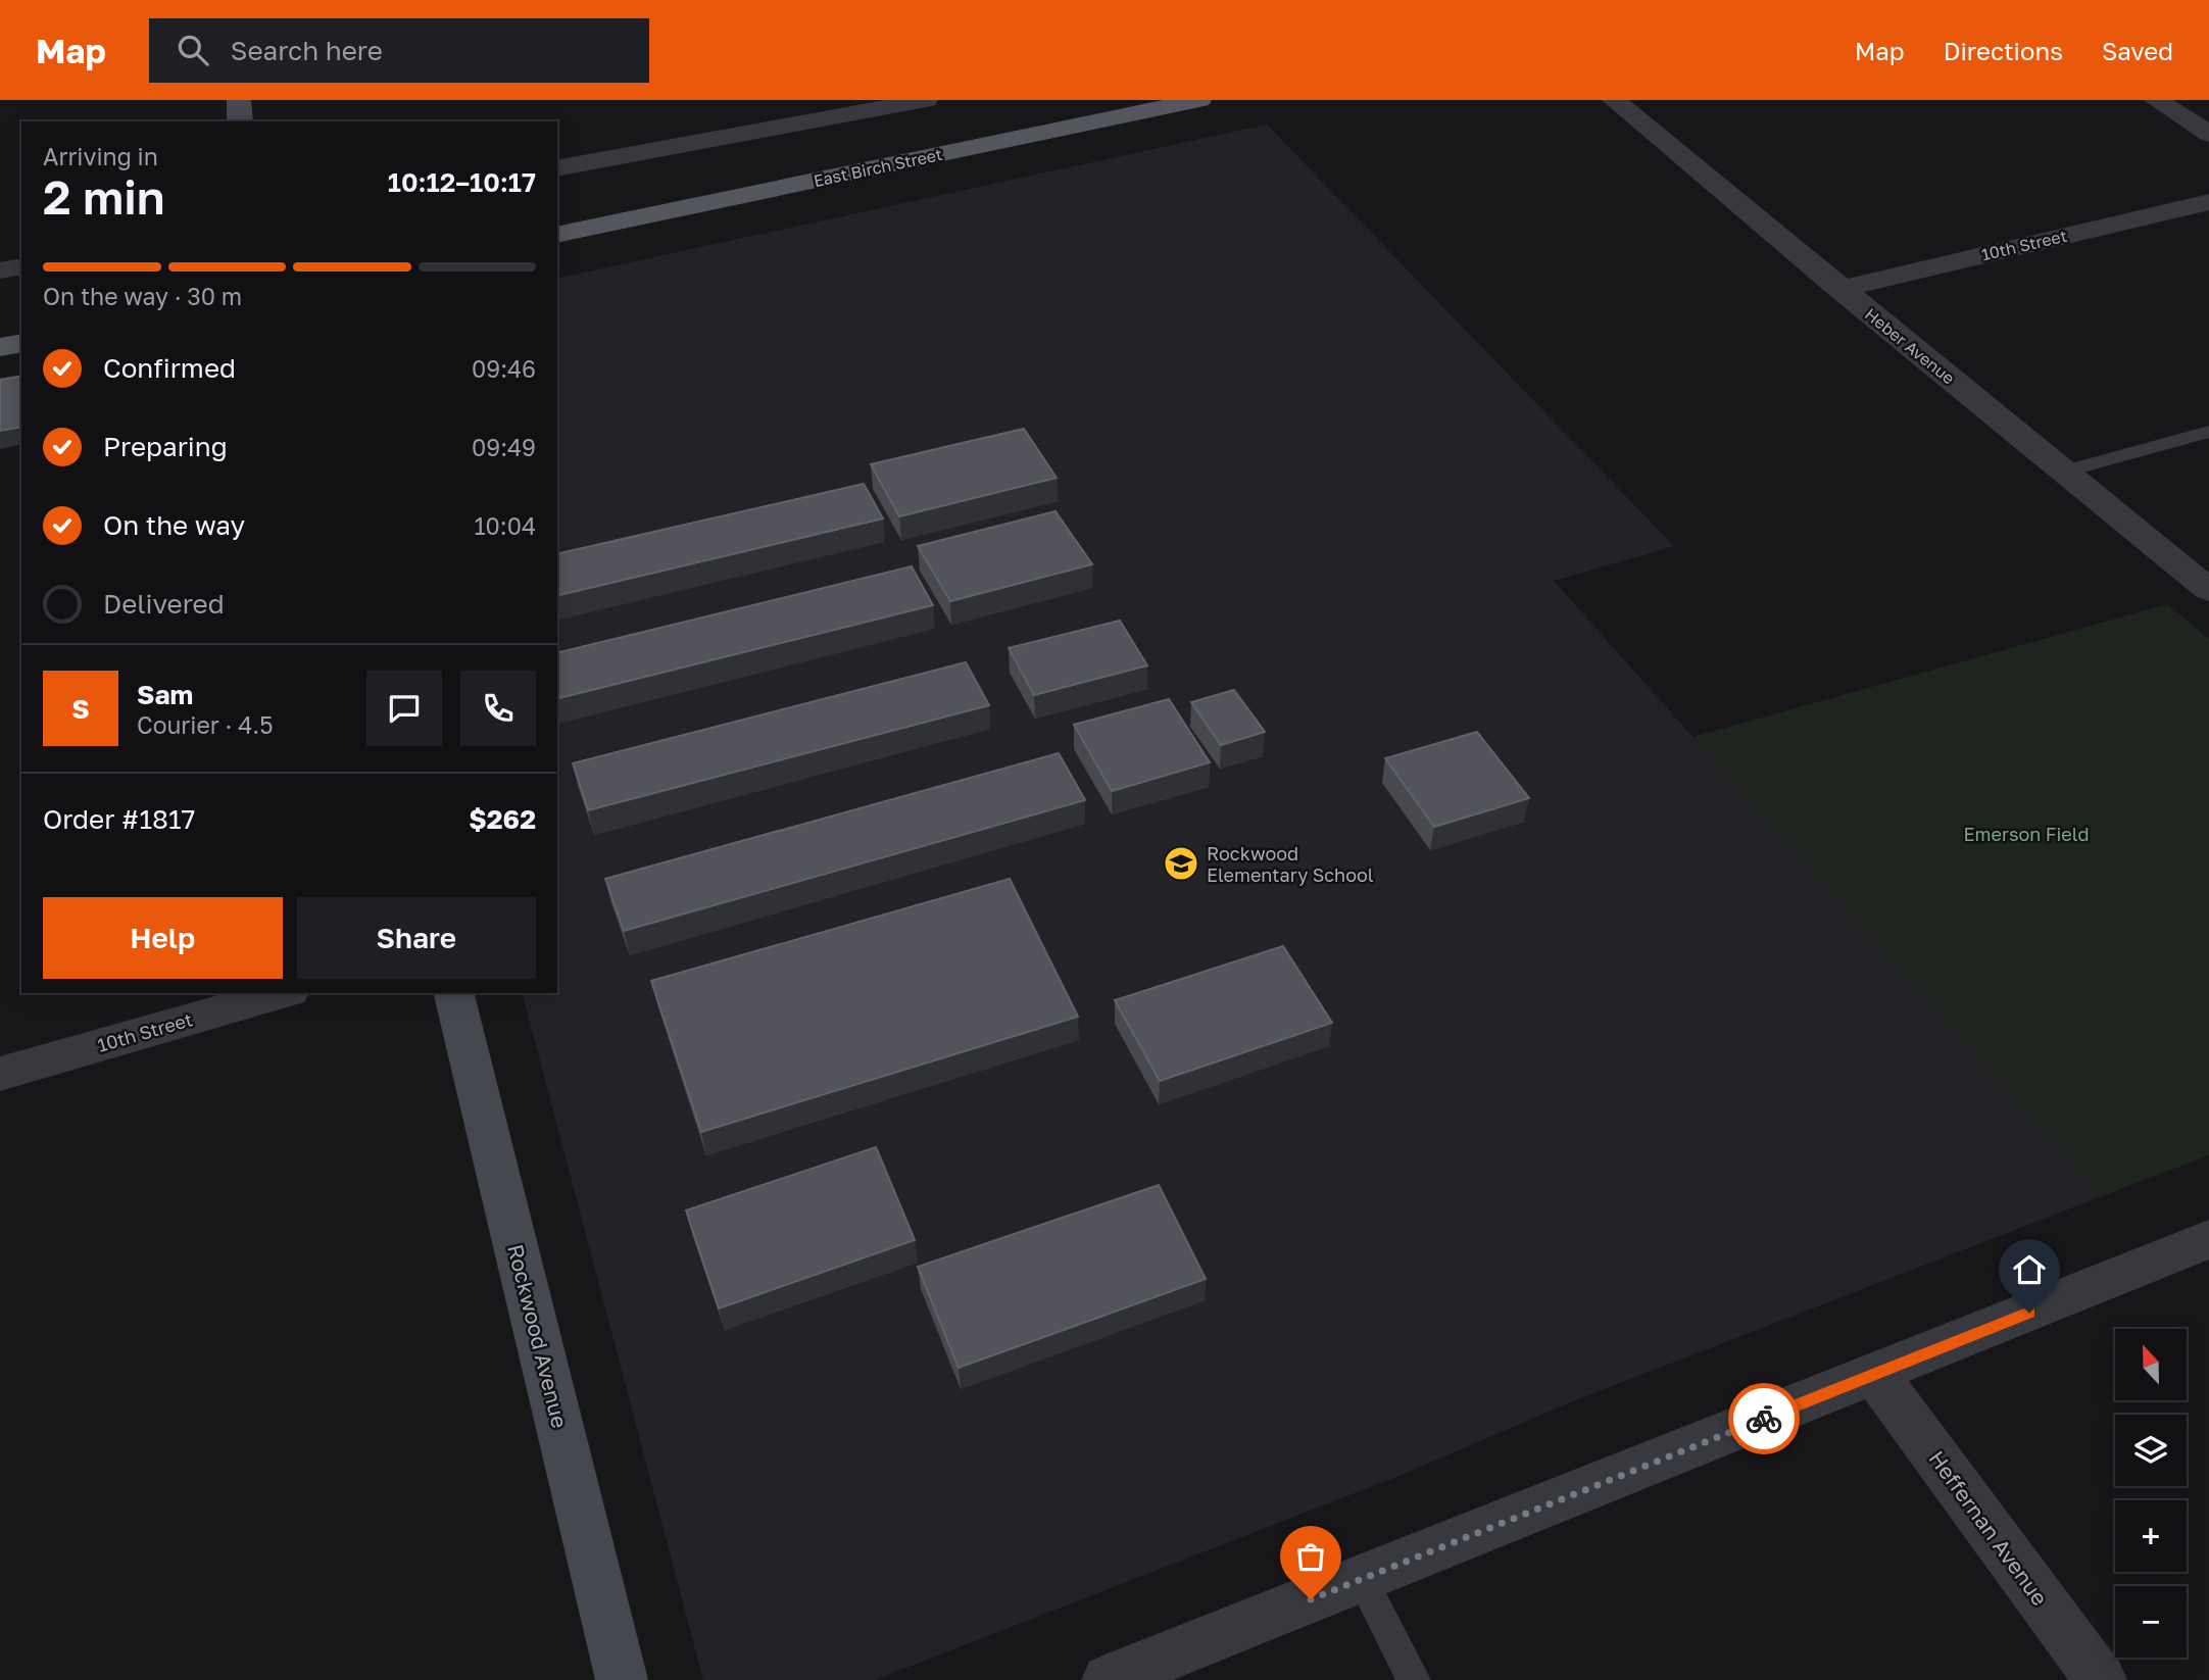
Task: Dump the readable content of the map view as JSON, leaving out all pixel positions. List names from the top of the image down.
{
  "streets": {
    "main road": ["East Birch Street"],
    "street": [
      "10th Street",
      "Heber Avenue",
      "Rockwood Avenue",
      "Heffernan Avenue"
    ]
  },
  "crossings": [
    ["10th Street", "Heber Avenue"]
  ],
  "parks": ["Emerson Field"],
  "places": {
    "school or university": ["Rockwood Elementary School"]
  },
  "north": "top",
  "page": {
    "header": "Map",
    "search": "Search here",
    "nav": ["Map", "Directions", "Saved"],
    "heading": ["2 min", "Arriving in", "10:12–10:17"],
    "panel": [
      "Sam",
      "Courier · 4.5",
      "Order #1817",
      "$262"
    ],
    "bar": "On the way · 30 m",
    "list": [
      ["Confirmed", "09:46"],
      ["Preparing", "09:49"],
      ["On the way", "10:04"],
      "Delivered"
    ],
    "round": "S",
    "buttons": ["Help", "Share"],
    "map_buttons": ["+", "−"]
  }
}
